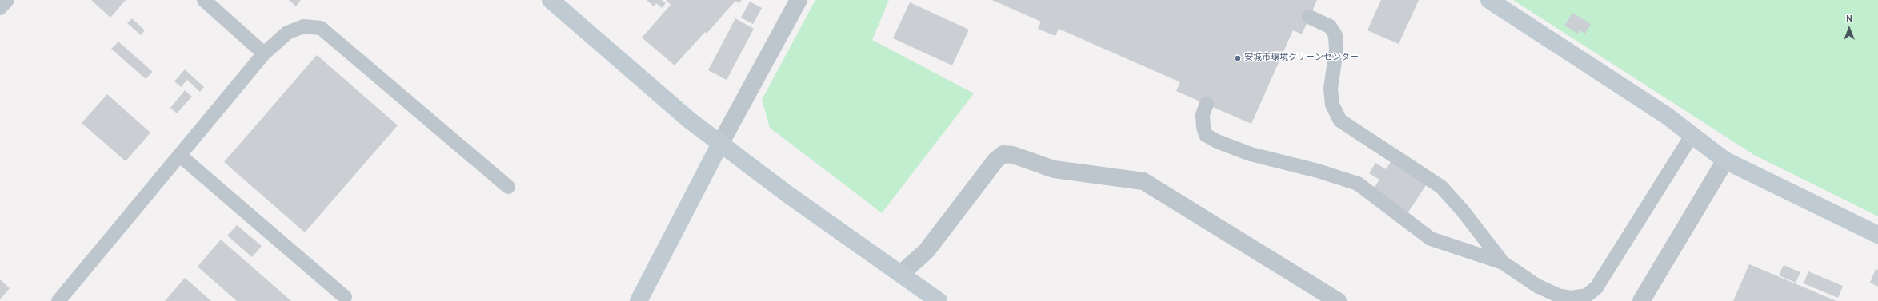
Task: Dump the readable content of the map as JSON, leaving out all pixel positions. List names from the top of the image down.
{
  "places": ["安城市環境クリーンセンター"],
  "north": "top"
}
